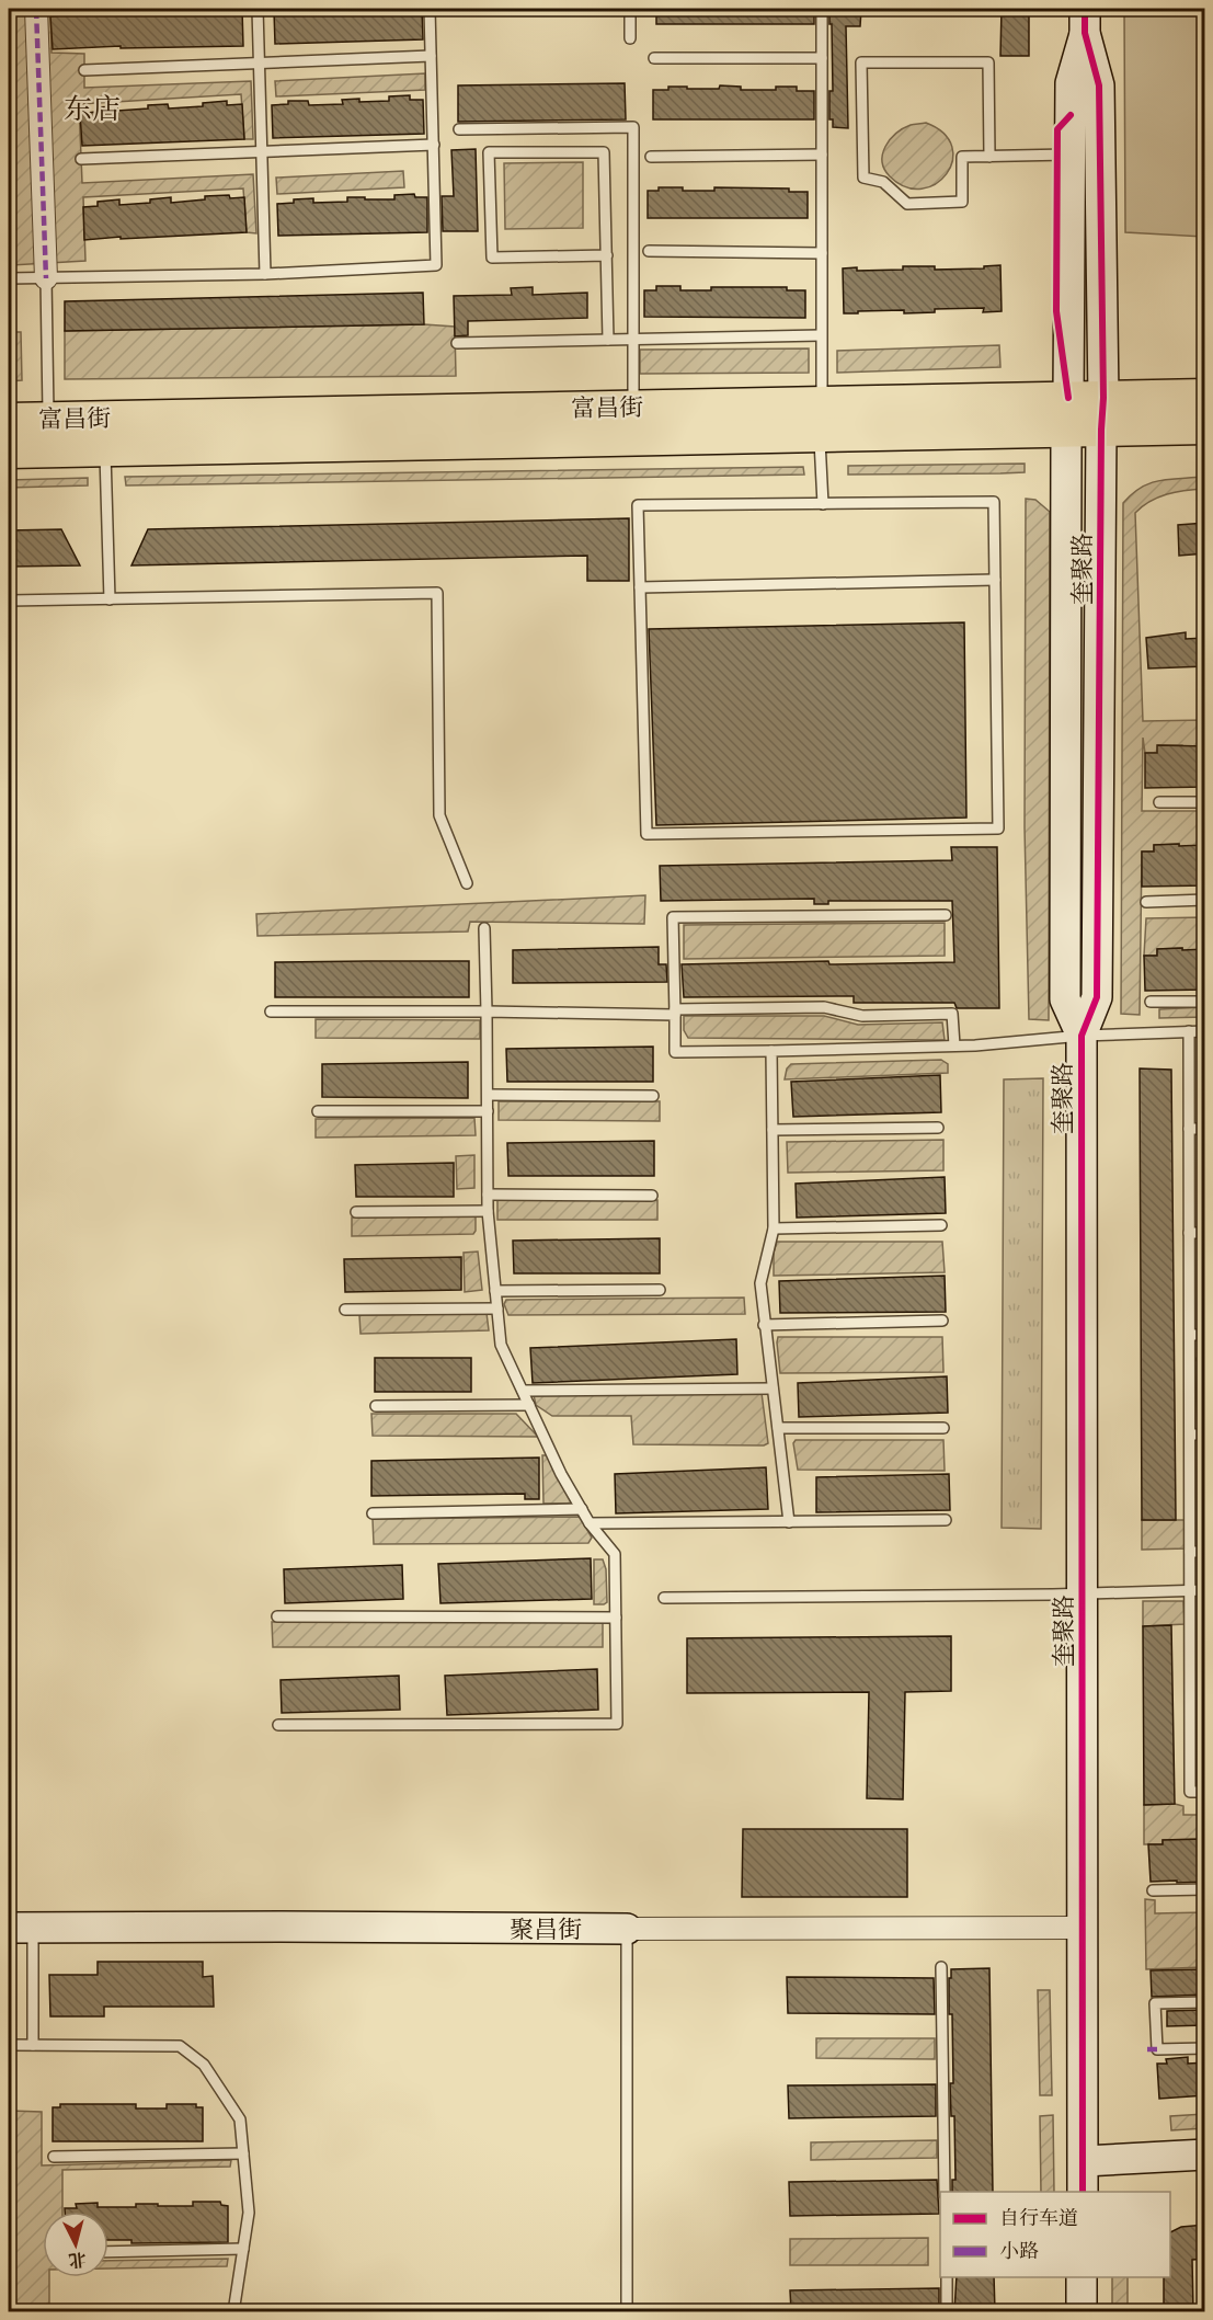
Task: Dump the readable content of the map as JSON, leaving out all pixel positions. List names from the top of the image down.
{
  "streets": {
    "main road": ["富昌街"],
    "street": ["奎聚路", "聚昌街"]
  },
  "crossings": [
    ["富昌街", "奎聚路"],
    ["奎聚路", "聚昌街"]
  ],
  "districts": ["东店"],
  "legend": ["自行车道", "小路"],
  "north": "bottom"
}
